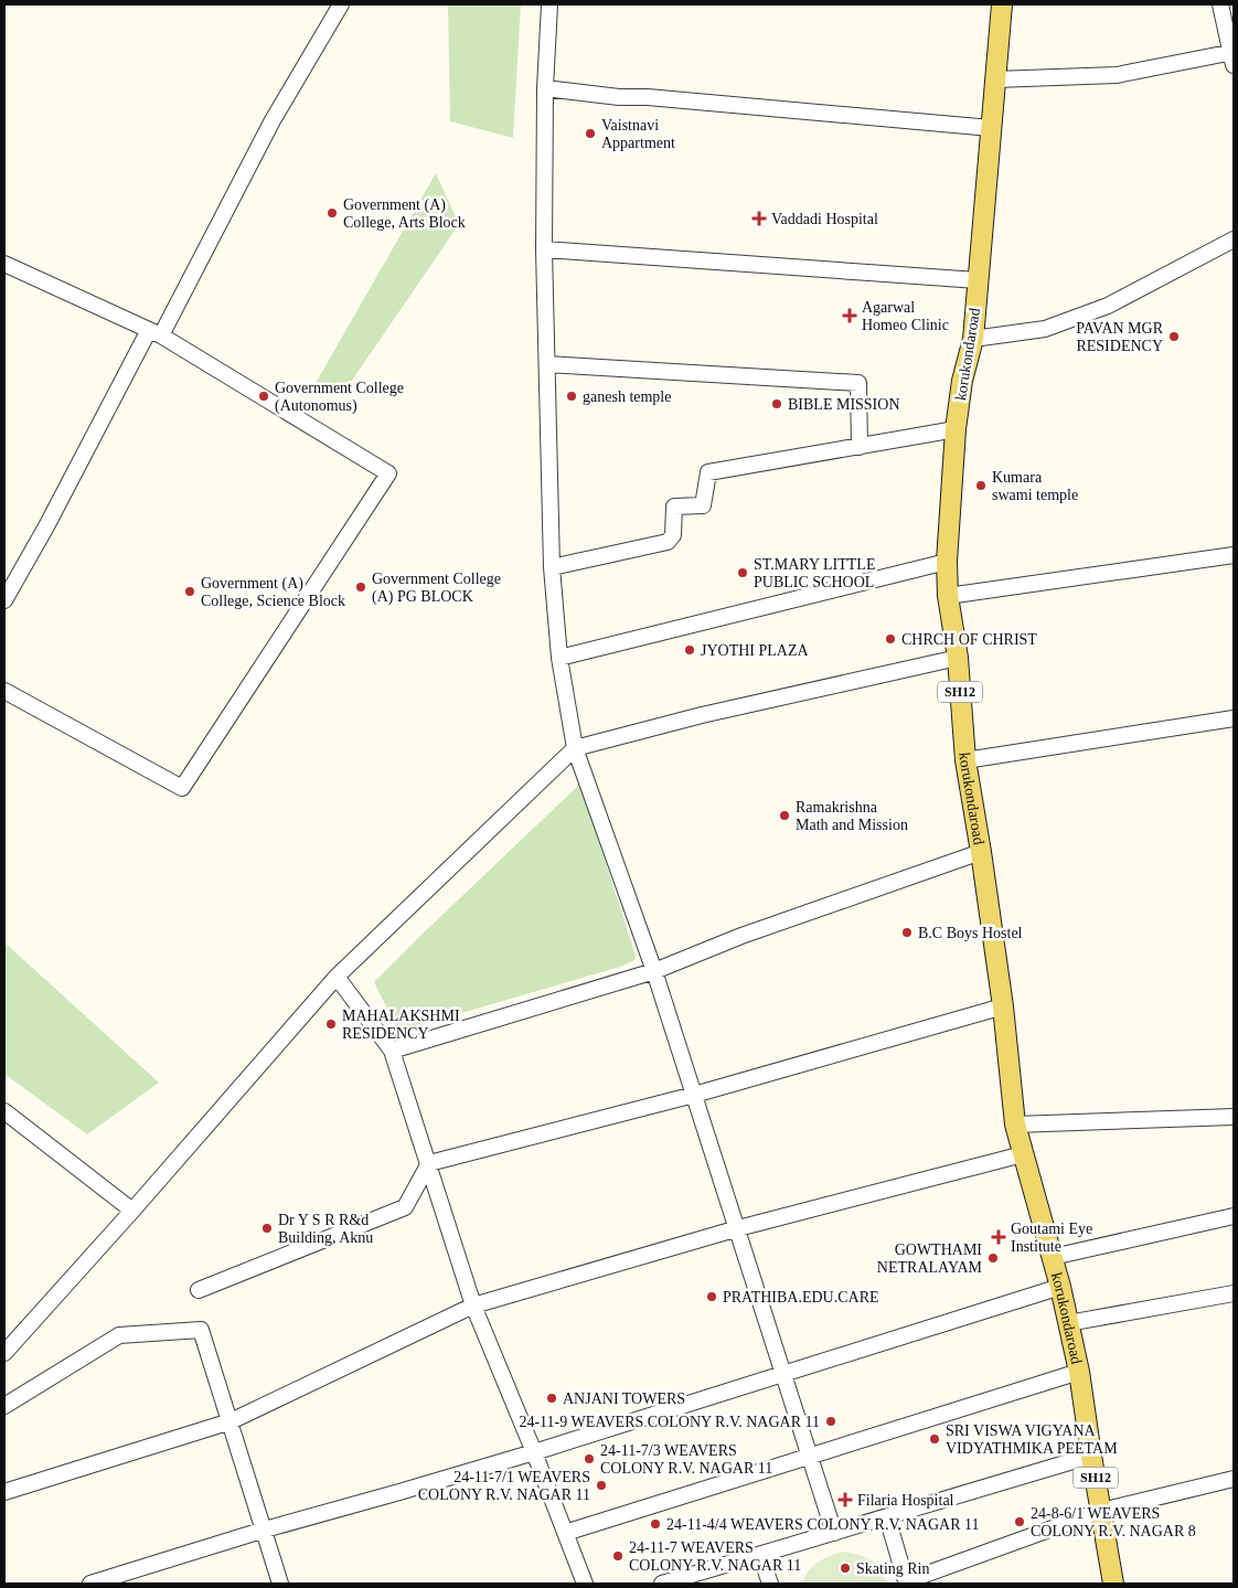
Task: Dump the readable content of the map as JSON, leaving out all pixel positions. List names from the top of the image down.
{
  "streets": {
    "main road": ["korukondaroad", "SH12"]
  },
  "places": {
    "other": [
      "Vaistnavi Appartment",
      "Government (A) College, Arts Block",
      "PAVAN MGR RESIDENCY",
      "Government College (Autonomus)",
      "ganesh temple",
      "BIBLE MISSION",
      "Kumara swami temple",
      "ST.MARY LITTLE PUBLIC SCHOOL",
      "Government College (A) PG BLOCK",
      "Government (A) College, Science Block",
      "CHRCH OF CHRIST",
      "JYOTHI PLAZA",
      "Ramakrishna Math and Mission",
      "B.C Boys Hostel",
      "MAHALAKSHMI RESIDENCY",
      "Dr Y S R R&d Building, Aknu",
      "GOWTHAMI NETRALAYAM",
      "PRATHIBA.EDU.CARE",
      "ANJANI TOWERS",
      "24-11-9 WEAVERS COLONY R.V. NAGAR 11",
      "SRI VISWA VIGYANA VIDYATHMIKA PEETAM",
      "24-11-7/3 WEAVERS COLONY R.V. NAGAR 11",
      "24-11-7/1 WEAVERS COLONY R.V. NAGAR 11",
      "24-8-6/1 WEAVERS COLONY R.V. NAGAR 8",
      "24-11-4/4 WEAVERS COLONY R.V. NAGAR 11",
      "24-11-7 WEAVERS COLONY R.V. NAGAR 11",
      "Skating Rin"
    ],
    "health": [
      "Vaddadi Hospital",
      "Agarwal Homeo Clinic",
      "Goutami Eye Institute",
      "Filaria Hospital"
    ]
  }
}
